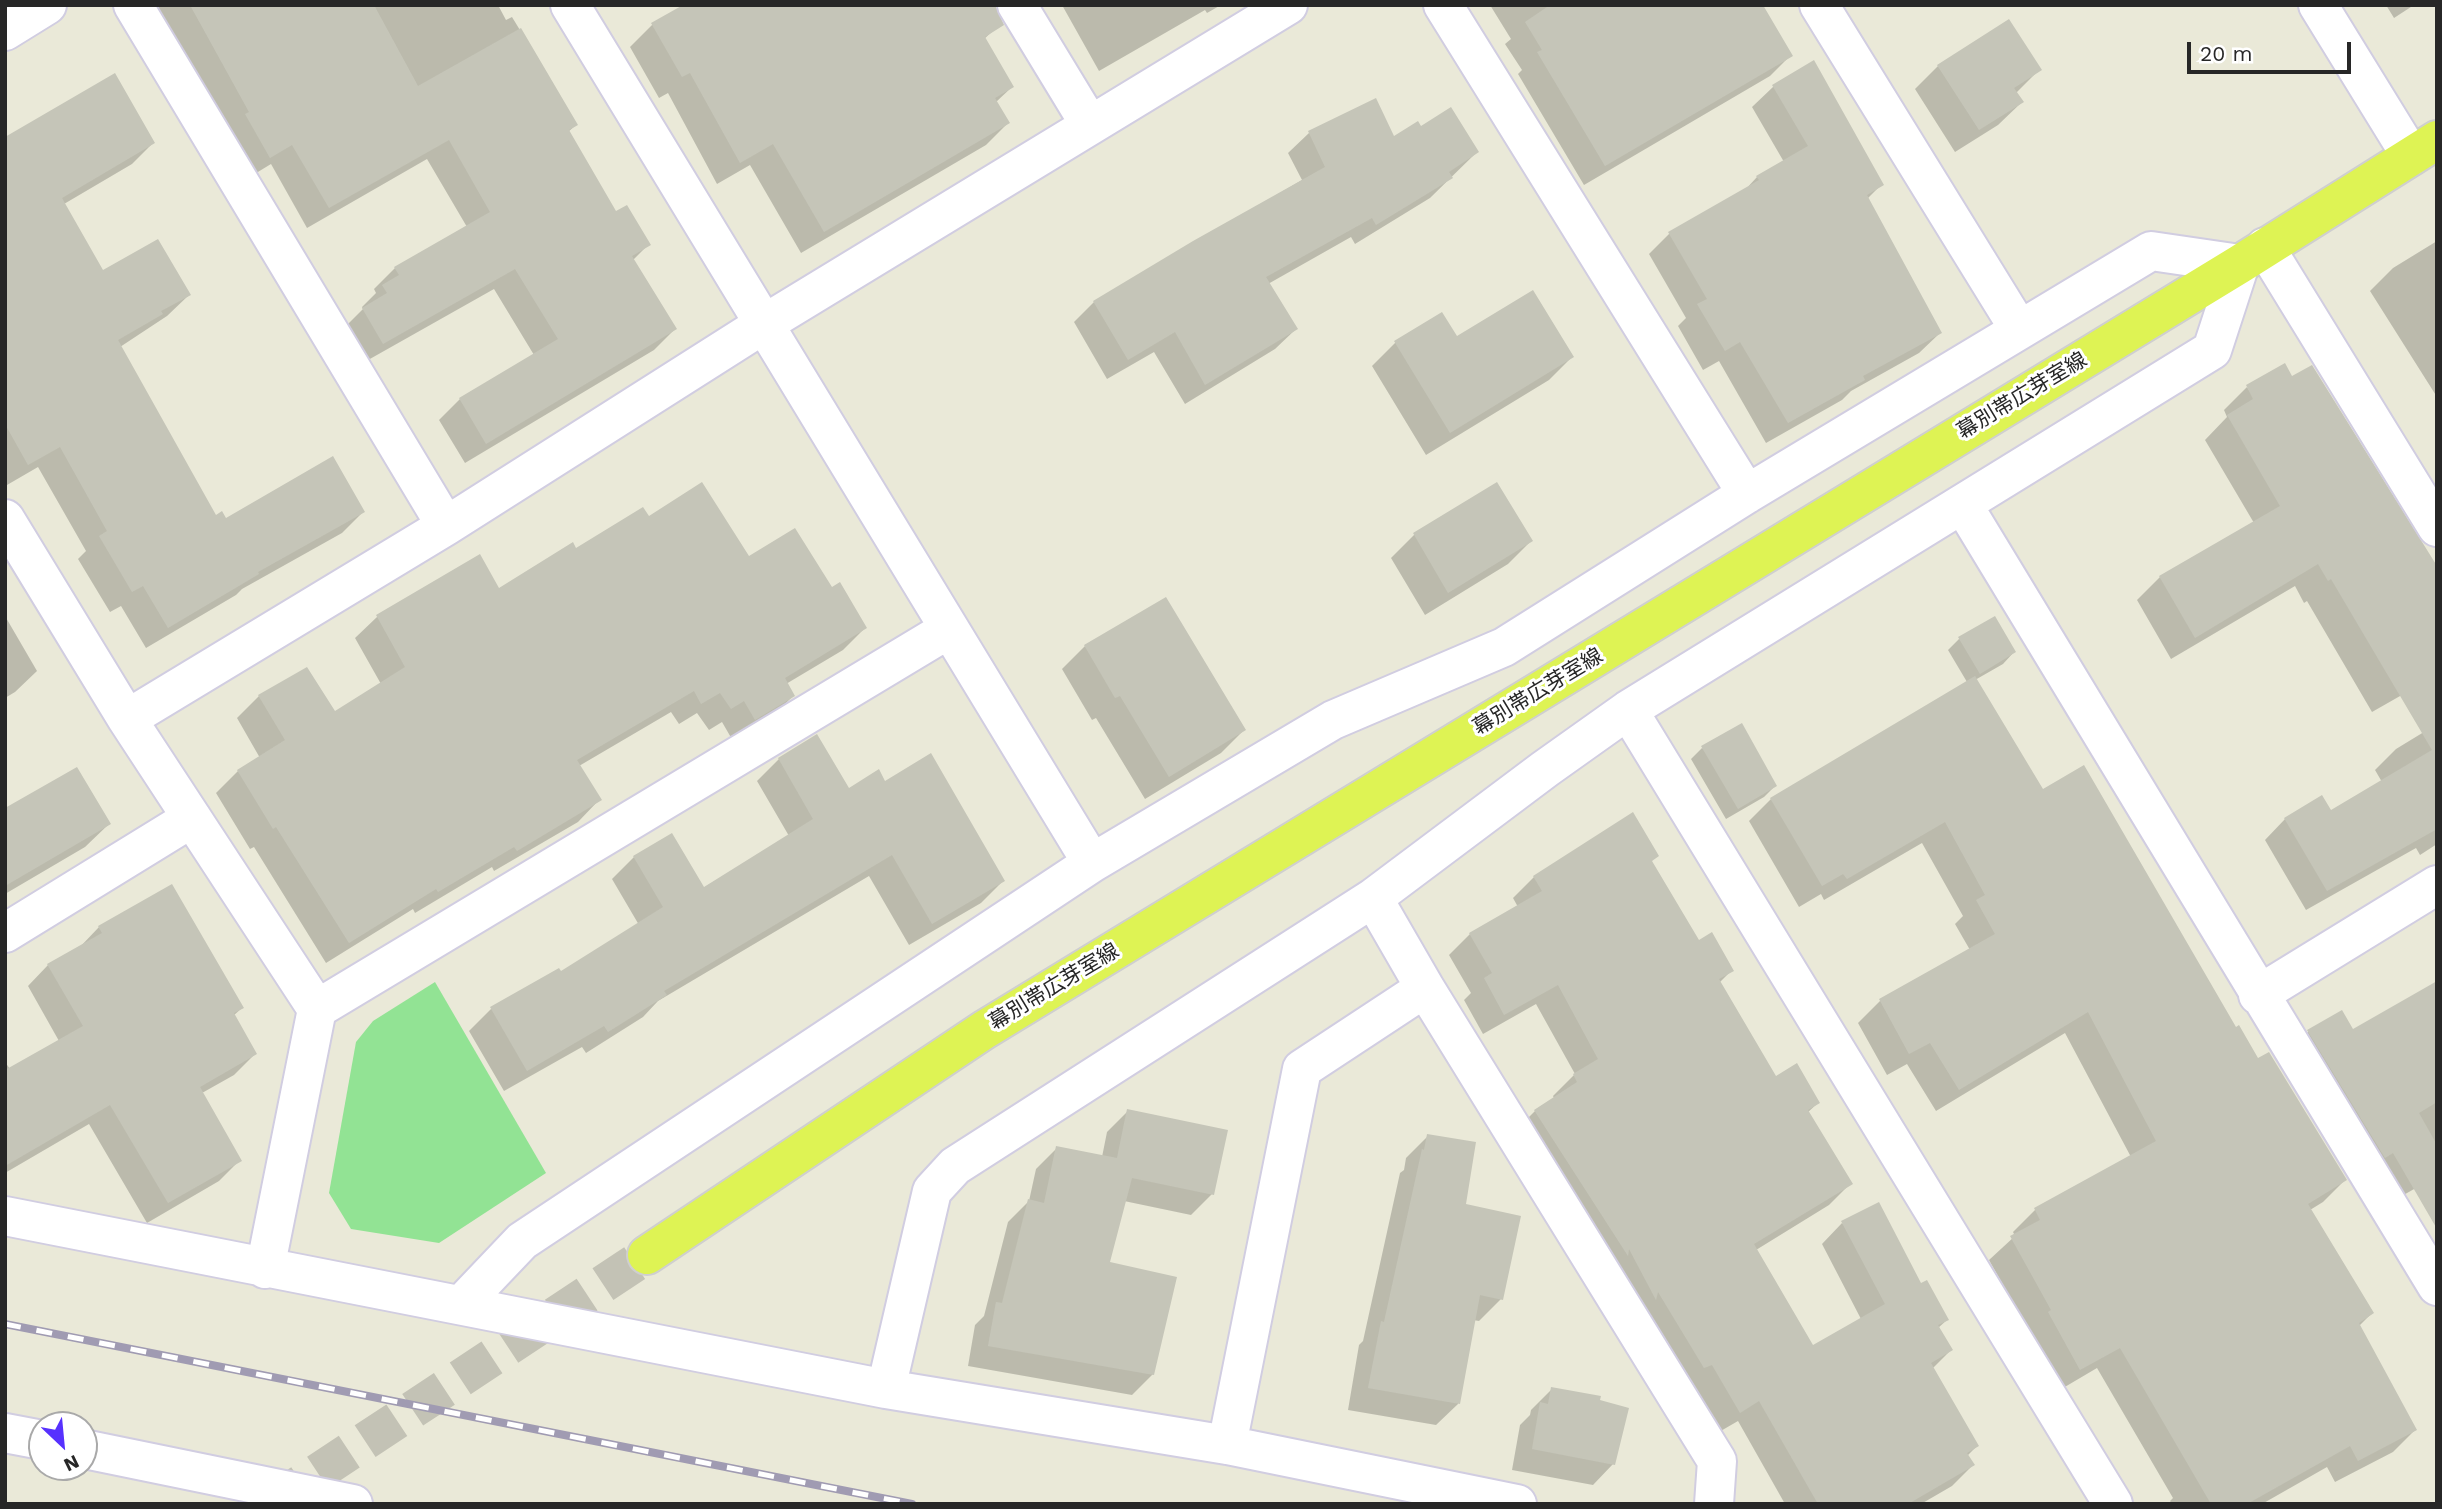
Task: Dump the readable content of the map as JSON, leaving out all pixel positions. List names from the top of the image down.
{
  "streets": {
    "main road": ["幕別帯広芽室線"]
  },
  "scale_bar": "20 m",
  "north": "bottom right"
}
